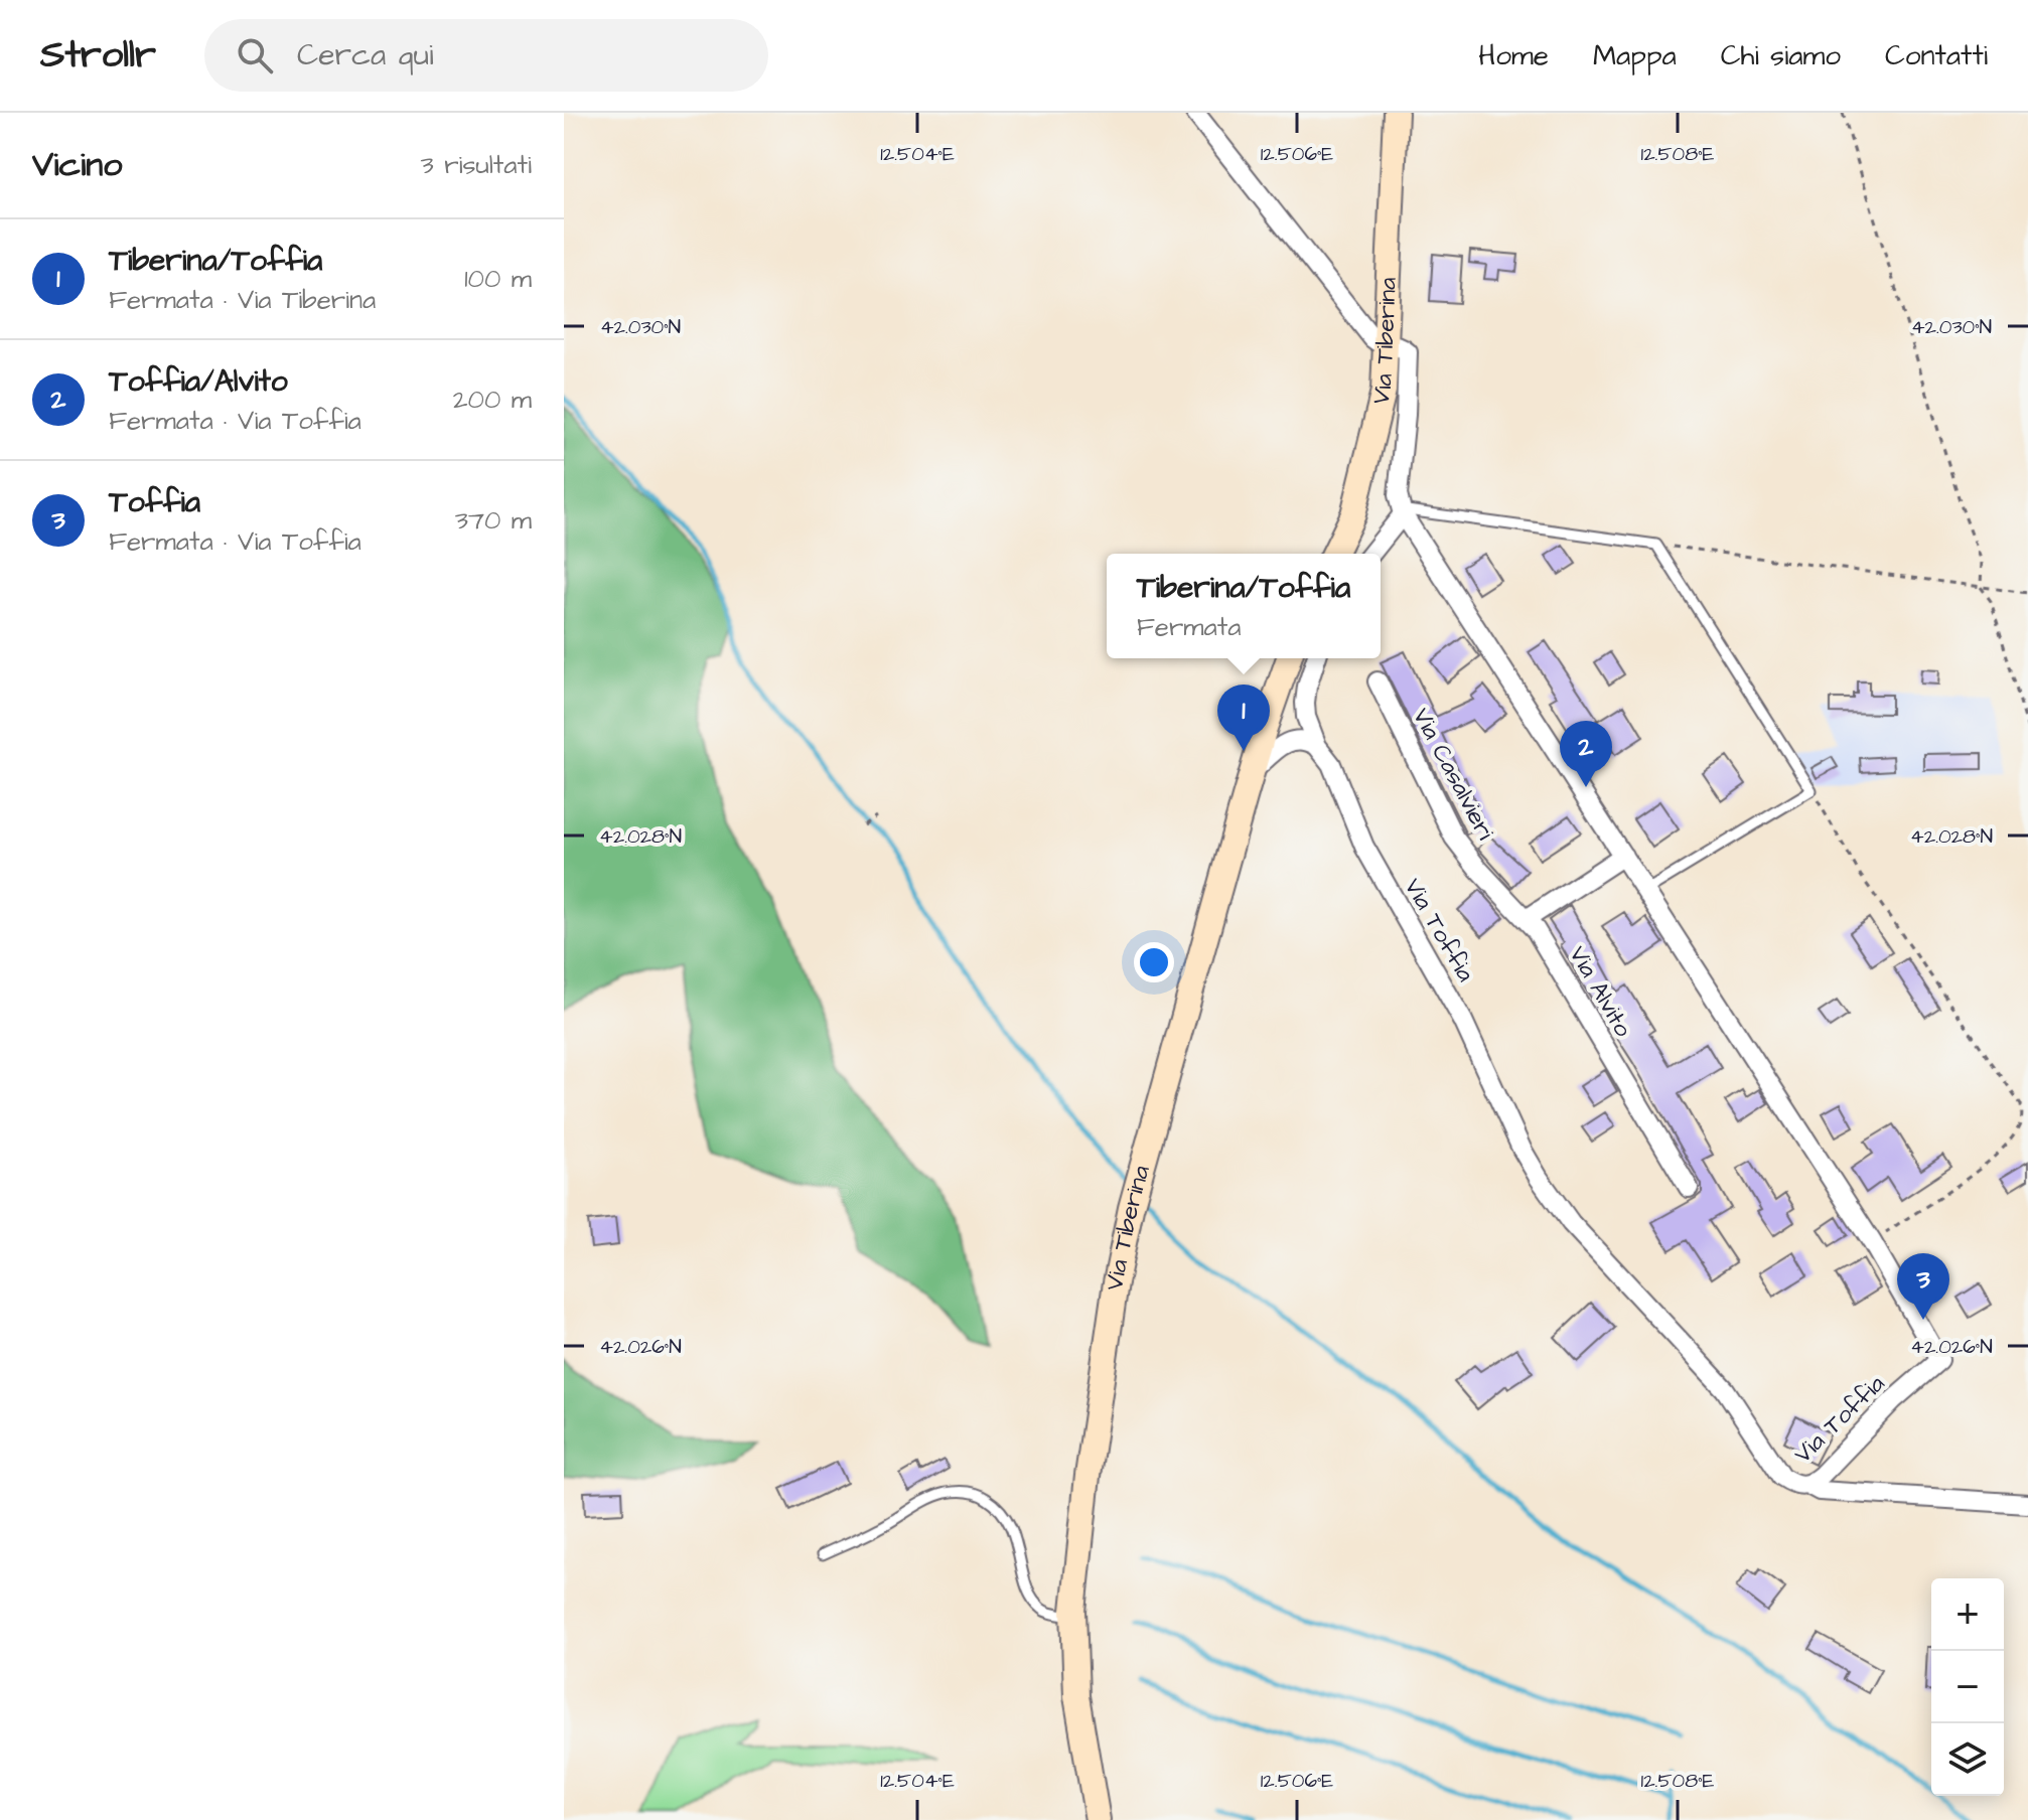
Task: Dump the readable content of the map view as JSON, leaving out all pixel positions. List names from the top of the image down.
{
  "streets": {
    "main road": ["Via Tiberina"],
    "street": ["Via Casalvieri", "Via Toffia", "Via Alvito"]
  },
  "crossings": [
    ["Via Casalvieri", "Via Alvito"]
  ],
  "page": {
    "header": "Strollr",
    "search": "Cerca qui",
    "nav": [
      "Home",
      "Mappa",
      "Chi siamo",
      "Contatti"
    ],
    "heading": ["Vicino", "3 risultati"],
    "list": [
      {
        "mark": "1",
        "name": "Tiberina/Toffia",
        "note": "Fermata · Via Tiberina",
        "value": "100 m"
      },
      {
        "mark": "2",
        "name": "Toffia/Alvito",
        "note": "Fermata · Via Toffia",
        "value": "200 m"
      },
      {
        "mark": "3",
        "name": "Toffia",
        "note": "Fermata · Via Toffia",
        "value": "370 m"
      }
    ],
    "popup": ["Tiberina/Toffia", "Fermata"],
    "pins": ["1", "2", "3"],
    "map_buttons": ["+", "−"]
  },
  "coordinates": [
    "12.504°E",
    "12.506°E",
    "12.508°E",
    "42.030°N",
    "42.028°N",
    "42.026°N"
  ]
}
